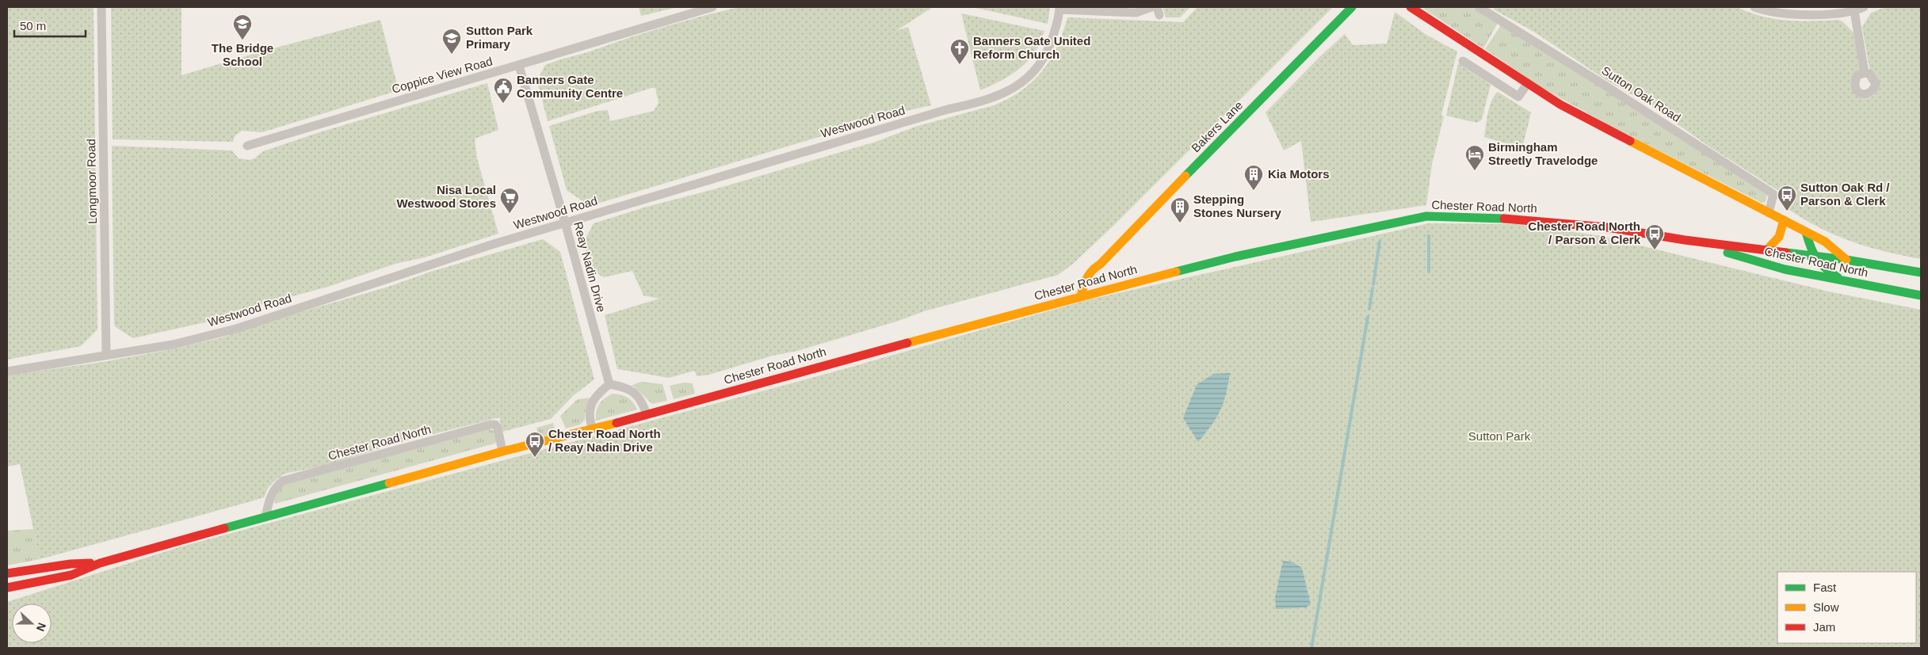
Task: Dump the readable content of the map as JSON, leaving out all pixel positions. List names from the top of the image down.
{
  "streets": {
    "main road": ["Bakers Lane", "Chester Road North"],
    "street": [
      "Coppice View Road",
      "Sutton Oak Road",
      "Westwood Road",
      "Longmoor Road",
      "Reay Nadin Drive"
    ]
  },
  "crossings": [
    ["Coppice View Road", "Reay Nadin Drive"],
    ["Westwood Road", "Longmoor Road"],
    ["Westwood Road", "Reay Nadin Drive"],
    ["Bakers Lane", "Chester Road North"]
  ],
  "parks": ["Sutton Park"],
  "places": {
    "school or university": ["The Bridge School", "Sutton Park Primary"],
    "church": ["Banners Gate United Reform Church"],
    "public building": ["Banners Gate Community Centre"],
    "hotel": ["Birmingham Streetly Travelodge"],
    "building": ["Kia Motors", "Stepping Stones Nursery"],
    "bus stop": ["Sutton Oak Rd / Parson & Clerk", "Chester Road North / Parson & Clerk", "Chester Road North / Reay Nadin Drive"],
    "supermarket": ["Nisa Local Westwood Stores"]
  },
  "legend": ["Fast", "Slow", "Jam"],
  "scale_bar": "50 m",
  "north": "right"
}
